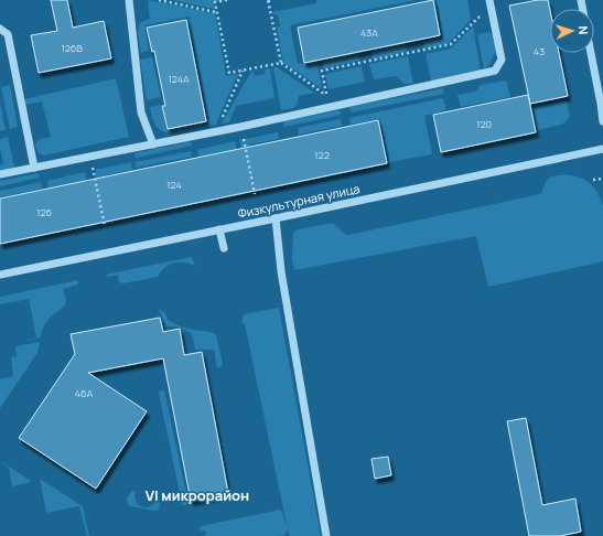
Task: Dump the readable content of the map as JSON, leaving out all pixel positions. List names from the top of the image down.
{
  "streets": {
    "street": ["Физкультурная улица"]
  },
  "districts": ["VI микрорайон"],
  "house_numbers": [
    "43А",
    "126В",
    "43",
    "124А",
    "120",
    "122",
    "124",
    "126",
    "46А"
  ],
  "north": "right"
}
